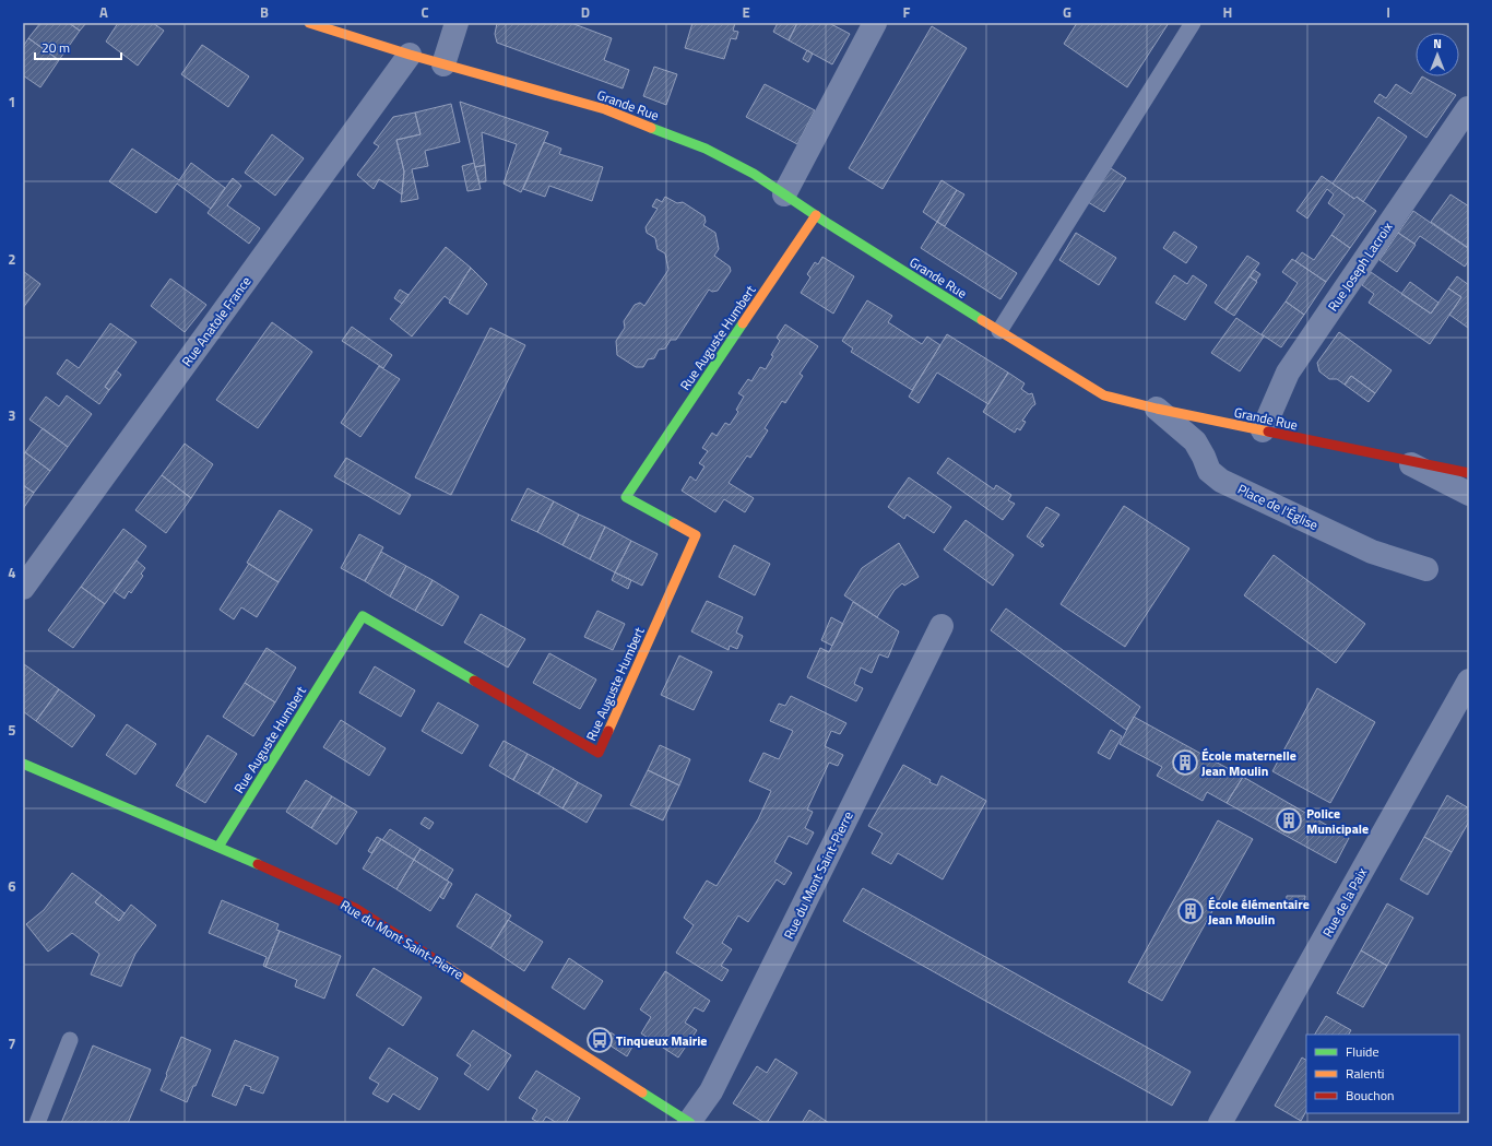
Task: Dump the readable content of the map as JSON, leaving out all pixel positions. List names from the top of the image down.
{
  "streets": {
    "street": [
      "Grande Rue",
      "Rue Joseph Lacroix",
      "Rue Anatole France",
      "Rue Auguste Humbert",
      "Place de l'Église",
      "Rue du Mont Saint-Pierre",
      "Rue de la Paix"
    ]
  },
  "crossings": [
    ["Grande Rue", "Rue Joseph Lacroix"],
    ["Grande Rue", "Rue Anatole France"],
    ["Grande Rue", "Rue Auguste Humbert"],
    ["Grande Rue", "Place de l'Église"],
    ["Rue Auguste Humbert", "Rue du Mont Saint-Pierre"]
  ],
  "places": {
    "building": ["École maternelle Jean Moulin", "Police Municipale", "École élémentaire Jean Moulin"],
    "bus stop": ["Tinqueux Mairie"]
  },
  "legend": ["Fluide", "Ralenti", "Bouchon"],
  "scale_bar": "20 m",
  "north": "top",
  "grid": {
    "columns": [
      "A",
      "B",
      "C",
      "D",
      "E",
      "F",
      "G",
      "H",
      "I"
    ],
    "rows": [
      "1",
      "2",
      "3",
      "4",
      "5",
      "6",
      "7"
    ]
  }
}
